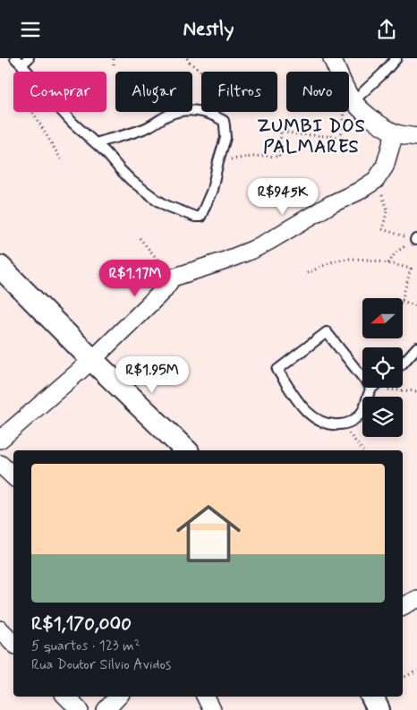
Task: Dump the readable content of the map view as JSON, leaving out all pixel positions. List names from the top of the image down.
{
  "districts": ["ZUMBI DOS PALMARES"],
  "north": "left",
  "page": {
    "header": "Nestly",
    "chip": [
      "Comprar",
      "Alugar",
      "Filtros",
      "Novo"
    ],
    "price": ["R$945K", "R$1.17M", "R$1.95M"],
    "list": [
      {
        "name": "R$1,170,000",
        "note": "5 quartos · 123 m² · Rua Doutor Silvio Avidos"
      }
    ]
  }
}
